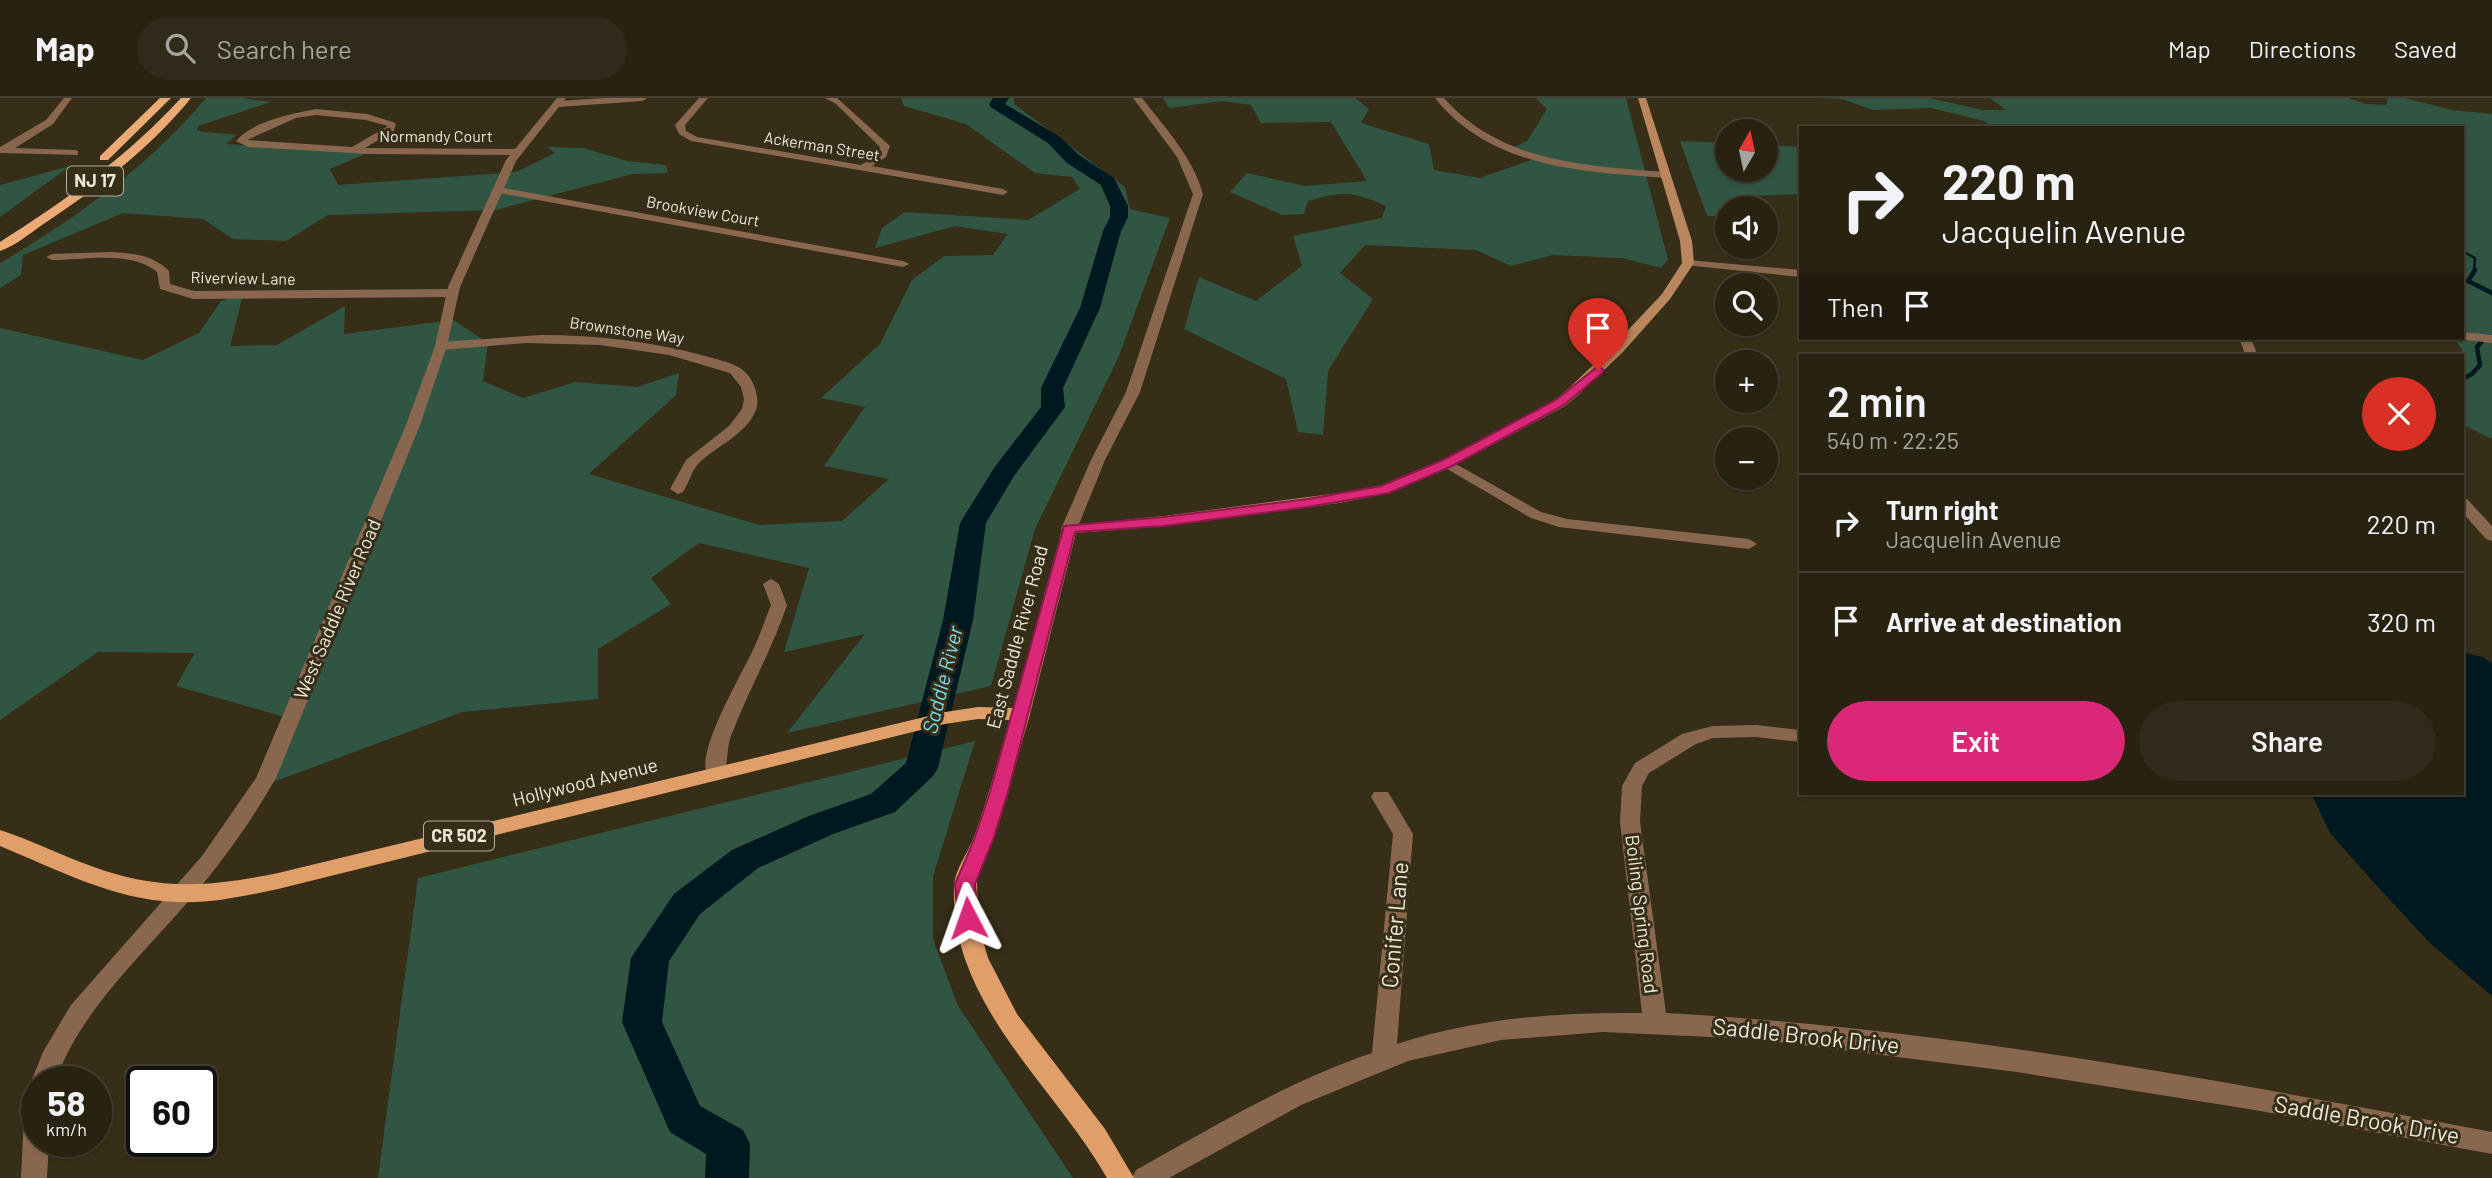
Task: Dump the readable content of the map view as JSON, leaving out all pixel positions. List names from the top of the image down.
{
  "streets": {
    "highway": ["NJ 17"],
    "main road": ["East Saddle River Road", "Hollywood Avenue", "CR 502"],
    "street": [
      "Normandy Court",
      "Ackerman Street",
      "Brookview Court",
      "Riverview Lane",
      "Brownstone Way",
      "West Saddle River Road",
      "Boiling Spring Road",
      "Conifer Lane",
      "Saddle Brook Drive"
    ]
  },
  "crossings": [
    ["Normandy Court", "West Saddle River Road"],
    ["Brookview Court", "West Saddle River Road"],
    ["Riverview Lane", "West Saddle River Road"],
    ["Brownstone Way", "West Saddle River Road"],
    ["West Saddle River Road", "Hollywood Avenue"],
    ["East Saddle River Road", "Hollywood Avenue"],
    ["Boiling Spring Road", "Saddle Brook Drive"],
    ["Conifer Lane", "Saddle Brook Drive"]
  ],
  "water": ["Saddle River"],
  "north": "top",
  "page": {
    "header": "Map",
    "search": "Search here",
    "nav": ["Map", "Directions", "Saved"],
    "map_buttons": ["+", "−"],
    "turn": ["220 m", "Jacquelin Avenue"],
    "then": "Then",
    "heading": ["2 min", "540 m · 22:25"],
    "list": [
      {
        "name": "Turn right",
        "note": "Jacquelin Avenue",
        "value": "220 m"
      },
      {
        "name": "Arrive at destination",
        "value": "320 m"
      }
    ],
    "buttons": ["Exit", "Share"],
    "speed": "58 km/h",
    "limit": "60"
  }
}
